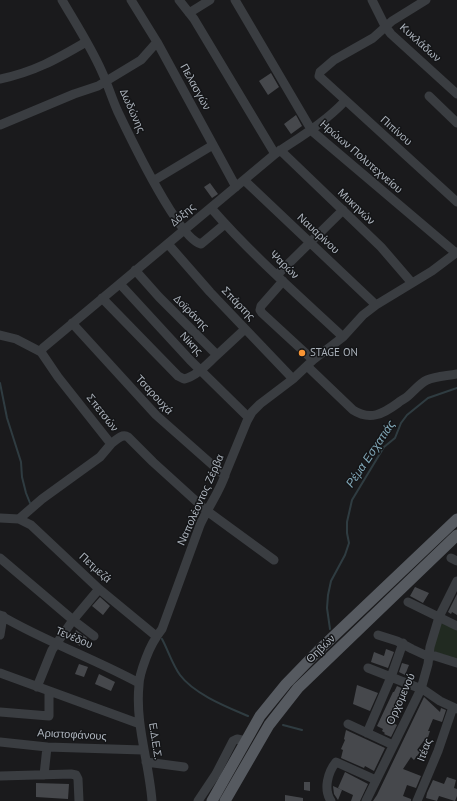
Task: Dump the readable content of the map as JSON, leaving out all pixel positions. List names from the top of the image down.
{
  "streets": {
    "main road": ["Θηβών"],
    "street": [
      "Κυκλάδων",
      "Πελασγών",
      "Δωδώνης",
      "Πιπίνου",
      "Ηρώων Πολυτεχνείου",
      "Μυκηνών",
      "Δόξης",
      "Ναυαρίνου",
      "Ψαρών",
      "Σπάρτης",
      "Δοϊράνης",
      "Νίκης",
      "Τσαρουχά",
      "Σπετσών",
      "Ναπολέοντος Ζέρβα",
      "Πετμεζά",
      "Τενέδου",
      "Ορχομενού",
      "Αριστοφάνους",
      "Ε.Δ.Ε.Σ.",
      "Ιτέας"
    ]
  },
  "crossings": [
    ["Κυκλάδων", "Πιπίνου"],
    ["Πελασγών", "Δόξης"],
    ["Δωδώνης", "Δόξης"],
    ["Δωδώνης", "Ψαρών"],
    ["Πιπίνου", "Δόξης"],
    ["Ηρώων Πολυτεχνείου", "Δόξης"],
    ["Ηρώων Πολυτεχνείου", "Ναπολέοντος Ζέρβα"],
    ["Μυκηνών", "Δόξης"],
    ["Μυκηνών", "Ναπολέοντος Ζέρβα"],
    ["Δόξης", "Ναυαρίνου"],
    ["Δόξης", "Ψαρών"],
    ["Δόξης", "Σπάρτης"],
    ["Δόξης", "Δοϊράνης"],
    ["Δόξης", "Νίκης"],
    ["Δόξης", "Τσαρουχά"],
    ["Δόξης", "Σπετσών"],
    ["Ναυαρίνου", "Ναπολέοντος Ζέρβα"],
    ["Ψαρών", "Ναπολέοντος Ζέρβα"],
    ["Σπάρτης", "Ναπολέοντος Ζέρβα"],
    ["Νίκης", "Ναπολέοντος Ζέρβα"],
    ["Τσαρουχά", "Ναπολέοντος Ζέρβα"],
    ["Σπετσών", "Ναπολέοντος Ζέρβα"],
    ["Ναπολέοντος Ζέρβα", "Πετμεζά"],
    ["Ναπολέοντος Ζέρβα", "Τενέδου"],
    ["Ναπολέοντος Ζέρβα", "Ε.Δ.Ε.Σ."],
    ["Τενέδου", "Ε.Δ.Ε.Σ."],
    ["Αριστοφάνους", "Ε.Δ.Ε.Σ."]
  ],
  "water": ["Ρέμα Εσχατιάς"],
  "places": ["STAGE ON"]
}
